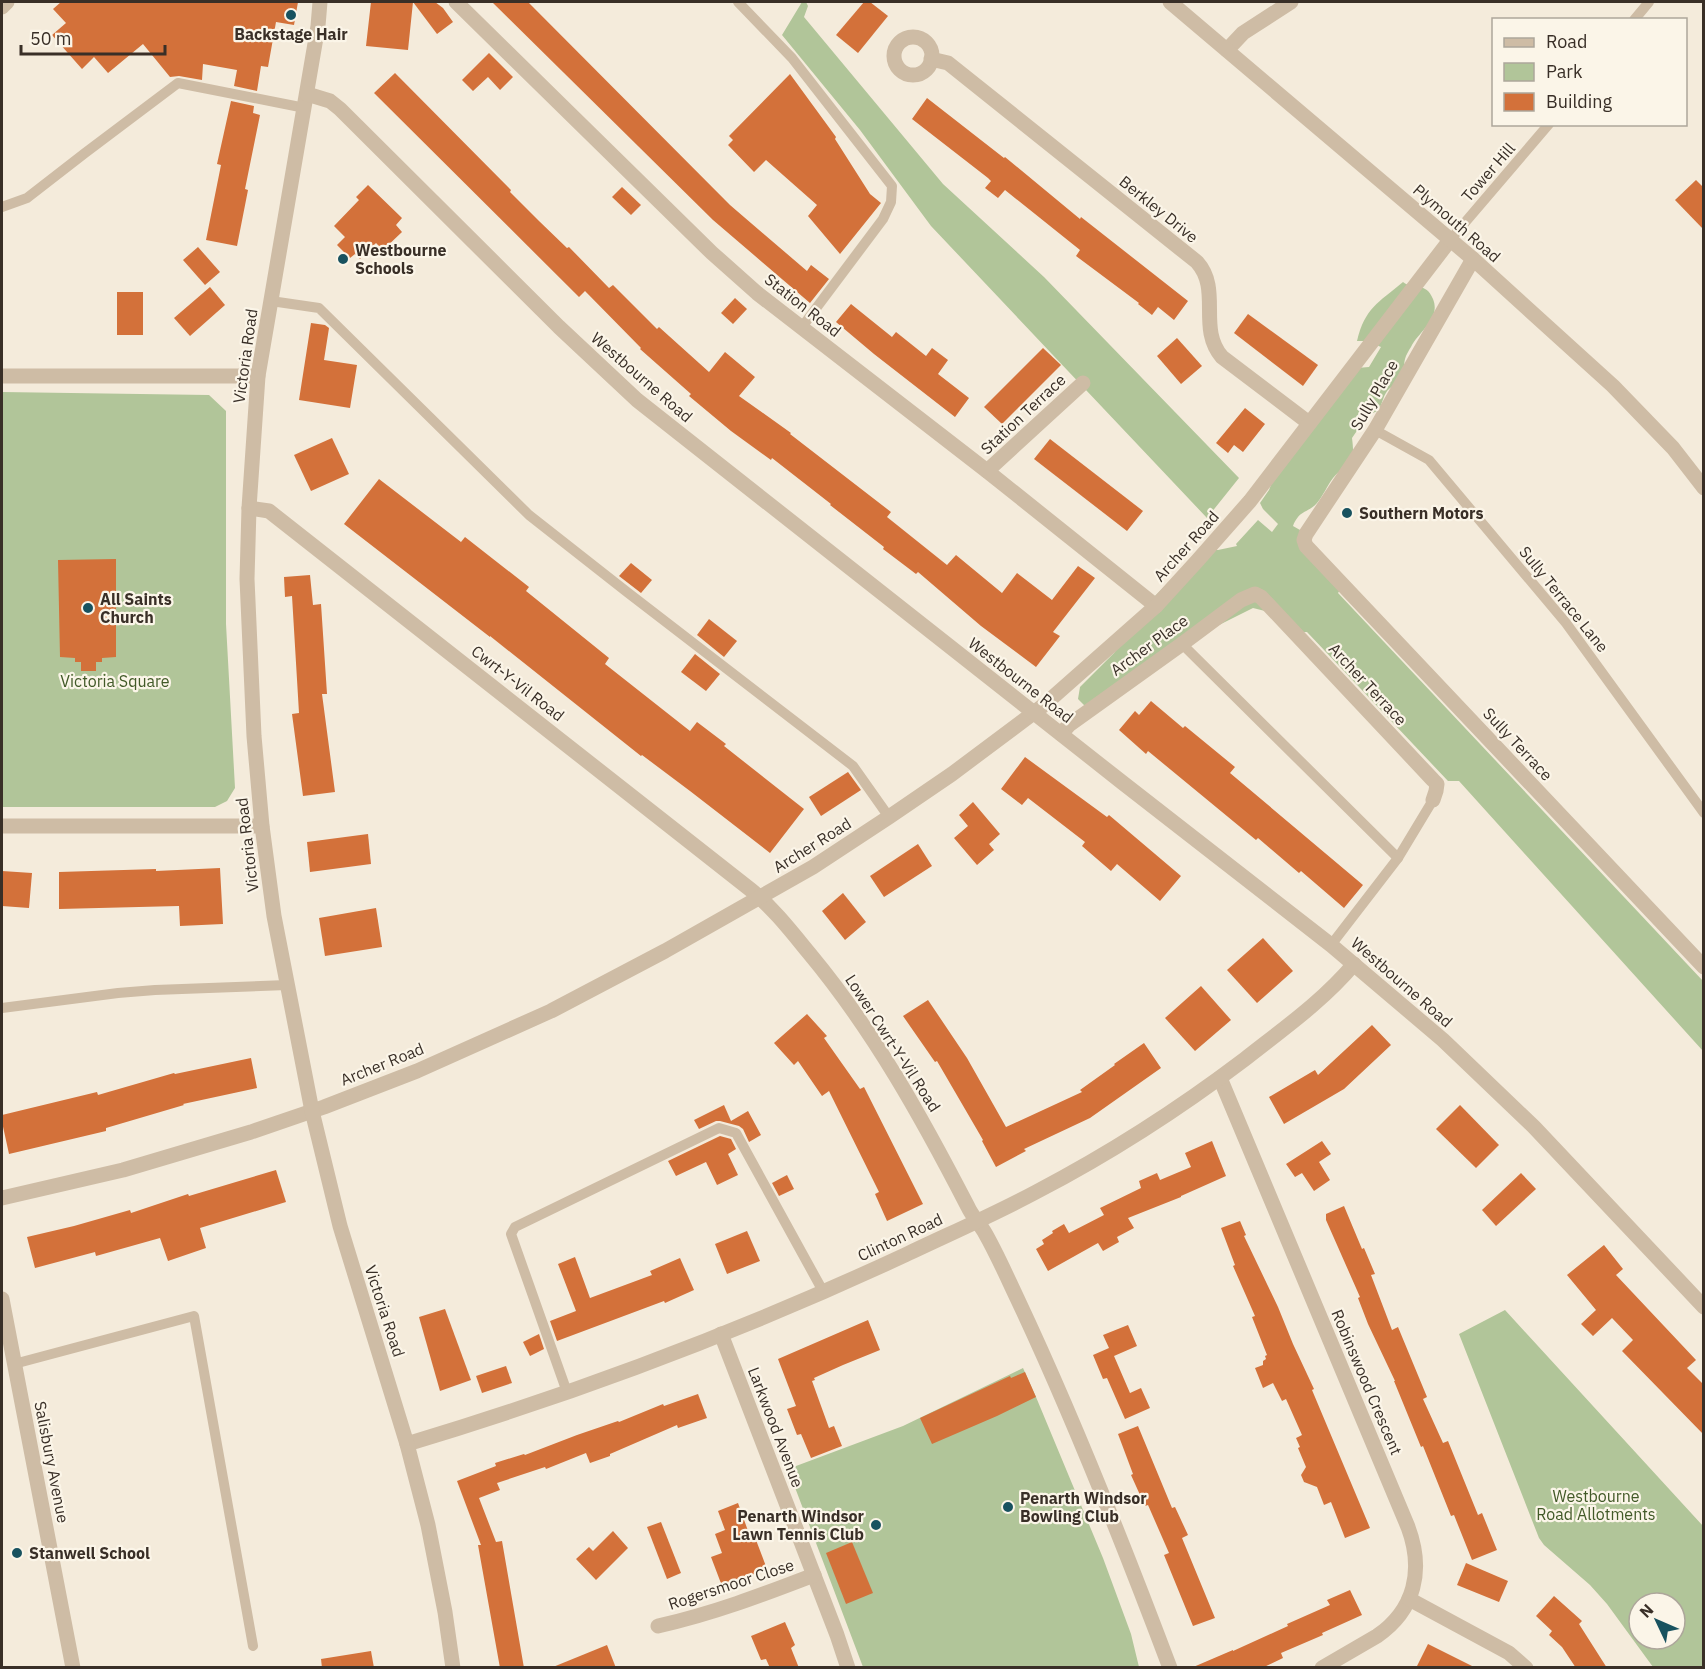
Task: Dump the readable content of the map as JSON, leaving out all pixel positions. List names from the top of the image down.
{
  "streets": {
    "street": [
      "Berkley Drive",
      "Plymouth Road",
      "Station Road",
      "Victoria Road",
      "Westbourne Road",
      "Sully Place",
      "Station Terrace",
      "Archer Road",
      "Archer Place",
      "Cwrt-Y-Vil Road",
      "Archer Terrace",
      "Sully Terrace",
      "Lower Cwrt-Y-Vil Road",
      "Clinton Road",
      "Robinswood Crescent",
      "Larkwood Avenue",
      "Salisbury Avenue",
      "Rogersmoor Close"
    ],
    "lane": ["Tower Hill", "Sully Terrace Lane"]
  },
  "crossings": [
    ["Tower Hill", "Plymouth Road"],
    ["Tower Hill", "Archer Road"],
    ["Berkley Drive", "Archer Road"],
    ["Plymouth Road", "Sully Place"],
    ["Plymouth Road", "Archer Road"],
    ["Station Road", "Station Terrace"],
    ["Station Road", "Archer Road"],
    ["Victoria Road", "Westbourne Road"],
    ["Victoria Road", "Archer Road"],
    ["Victoria Road", "Cwrt-Y-Vil Road"],
    ["Victoria Road", "Clinton Road"],
    ["Westbourne Road", "Archer Road"],
    ["Westbourne Road", "Archer Place"],
    ["Westbourne Road", "Clinton Road"],
    ["Sully Place", "Sully Terrace Lane"],
    ["Sully Place", "Sully Terrace"],
    ["Archer Road", "Cwrt-Y-Vil Road"],
    ["Archer Road", "Lower Cwrt-Y-Vil Road"],
    ["Archer Place", "Archer Terrace"],
    ["Cwrt-Y-Vil Road", "Lower Cwrt-Y-Vil Road"],
    ["Lower Cwrt-Y-Vil Road", "Clinton Road"],
    ["Clinton Road", "Robinswood Crescent"],
    ["Clinton Road", "Larkwood Avenue"],
    ["Larkwood Avenue", "Rogersmoor Close"]
  ],
  "parks": ["Victoria Square", "Westbourne Road Allotments"],
  "places": [
    "Backstage Hair",
    "Westbourne Schools",
    "Southern Motors",
    "All Saints Church",
    "Penarth Windsor Bowling Club",
    "Penarth Windsor Lawn Tennis Club",
    "Stanwell School"
  ],
  "legend": ["Road", "Park", "Building"],
  "scale_bar": "50 m",
  "north": "top left"
}
